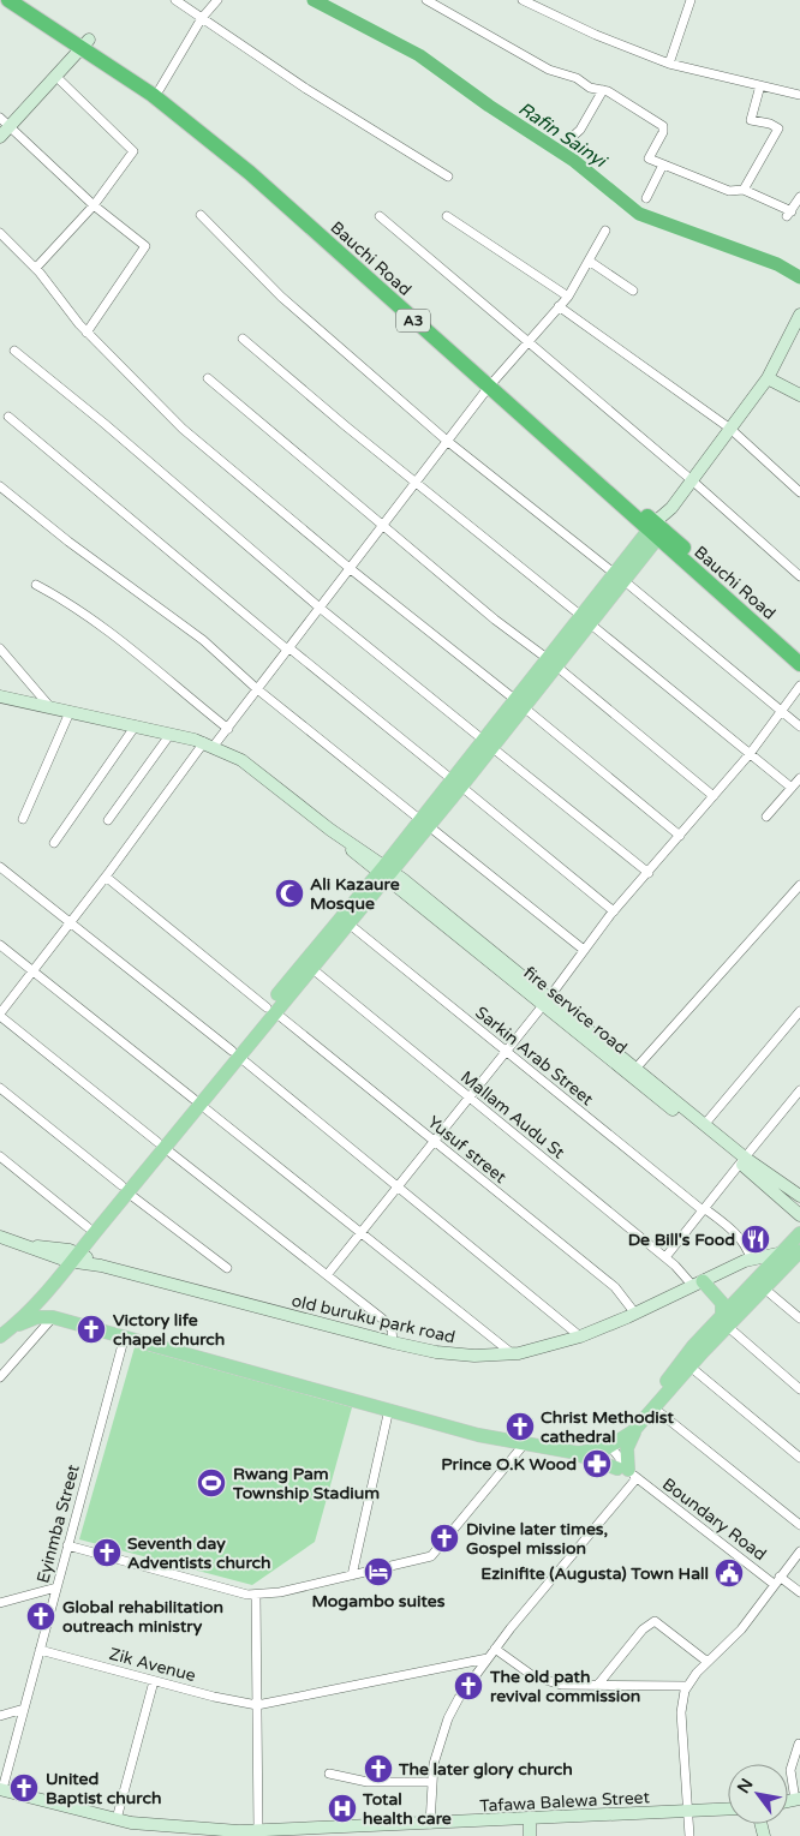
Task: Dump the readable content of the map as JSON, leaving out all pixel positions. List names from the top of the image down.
{
  "streets": {
    "highway": ["Bauchi Road", "A3"],
    "street": [
      "fire service road",
      "Sarkin Arab Street",
      "Mallam Audu St",
      "Yusuf street",
      "old buruku park road",
      "Boundary Road",
      "Eyinmba Street",
      "Zik Avenue",
      "Tafawa Balewa Street"
    ]
  },
  "crossings": [
    ["Sarkin Arab Street", "old buruku park road"],
    ["Mallam Audu St", "old buruku park road"],
    ["Yusuf street", "old buruku park road"],
    ["Eyinmba Street", "Zik Avenue"],
    ["Eyinmba Street", "Tafawa Balewa Street"]
  ],
  "water": ["Rafin Sainyi"],
  "places": {
    "mosque": ["Ali Kazaure Mosque"],
    "restaurant": ["De Bill's Food"],
    "church": [
      "Victory life chapel church",
      "Christ Methodist cathedral",
      "Divine later times, Gospel mission",
      "Seventh day Adventists church",
      "Global rehabilitation outreach ministry",
      "The old path revival commission",
      "The later glory church",
      "United Baptist church"
    ],
    "pharmacy": ["Prince O.K Wood"],
    "sports": ["Rwang Pam Township Stadium"],
    "hotel": ["Mogambo suites"],
    "public building": ["Ezinifite (Augusta) Town Hall"],
    "hospital": ["Total health care"]
  },
  "north": "top left"
}
